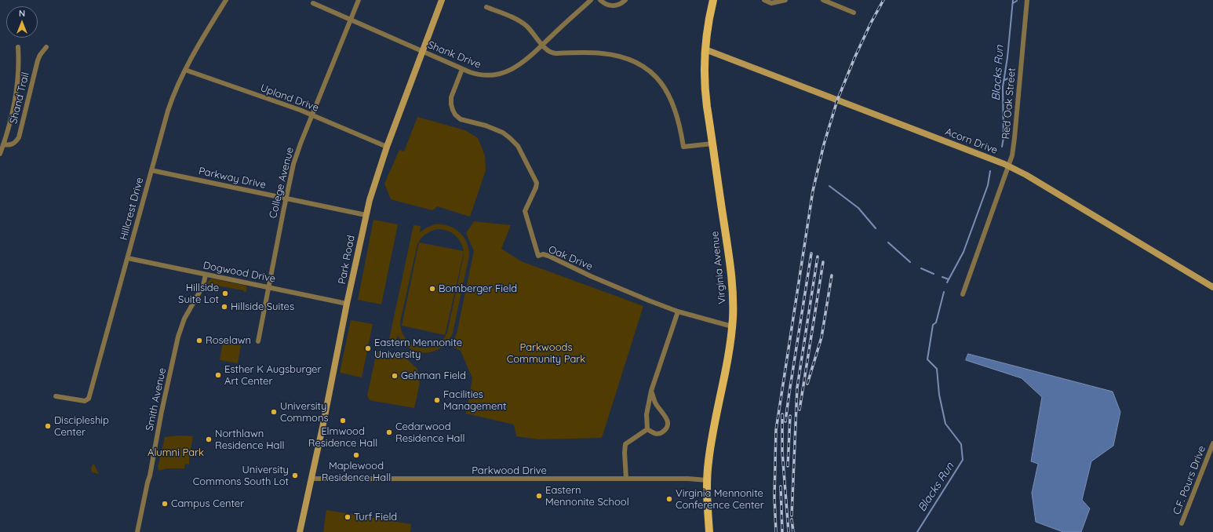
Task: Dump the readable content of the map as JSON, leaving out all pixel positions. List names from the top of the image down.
{
  "streets": {
    "main road": ["Virginia Avenue"],
    "street": [
      "Shank Drive",
      "Shand Trail",
      "Upland Drive",
      "Red Oak Street",
      "Acorn Drive",
      "Parkway Drive",
      "College Avenue",
      "Hillcrest Drive",
      "Oak Drive",
      "Park Road",
      "Dogwood Drive",
      "Smith Avenue",
      "Parkwood Drive",
      "C.F. Pours Drive"
    ]
  },
  "crossings": [
    ["Shank Drive", "College Avenue"],
    ["Shank Drive", "Oak Drive"],
    ["Shank Drive", "Park Road"],
    ["Upland Drive", "College Avenue"],
    ["Upland Drive", "Hillcrest Drive"],
    ["Upland Drive", "Park Road"],
    ["Red Oak Street", "Acorn Drive"],
    ["Acorn Drive", "Virginia Avenue"],
    ["Parkway Drive", "College Avenue"],
    ["Parkway Drive", "Hillcrest Drive"],
    ["Parkway Drive", "Park Road"],
    ["College Avenue", "Dogwood Drive"],
    ["Hillcrest Drive", "Dogwood Drive"],
    ["Oak Drive", "Virginia Avenue"],
    ["Park Road", "Dogwood Drive"],
    ["Park Road", "Parkwood Drive"],
    ["Virginia Avenue", "Parkwood Drive"],
    ["Dogwood Drive", "Smith Avenue"]
  ],
  "water": ["Blacks Run"],
  "parks": ["Parkwoods Community Park", "Alumni Park"],
  "places": [
    "Bomberger Field",
    "Hillside Suite Lot",
    "Hillside Suites",
    "Roselawn",
    "Eastern Mennonite University",
    "Esther K Augsburger Art Center",
    "Gehman Field",
    "Facilities Management",
    "University Commons",
    "Elmwood Residence Hall",
    "Discipleship Center",
    "Cedarwood Residence Hall",
    "Northlawn Residence Hall",
    "Maplewood Residence Hall",
    "University Commons South Lot",
    "Eastern Mennonite School",
    "Virginia Mennonite Conference Center",
    "Campus Center",
    "Turf Field"
  ],
  "north": "top"
}
